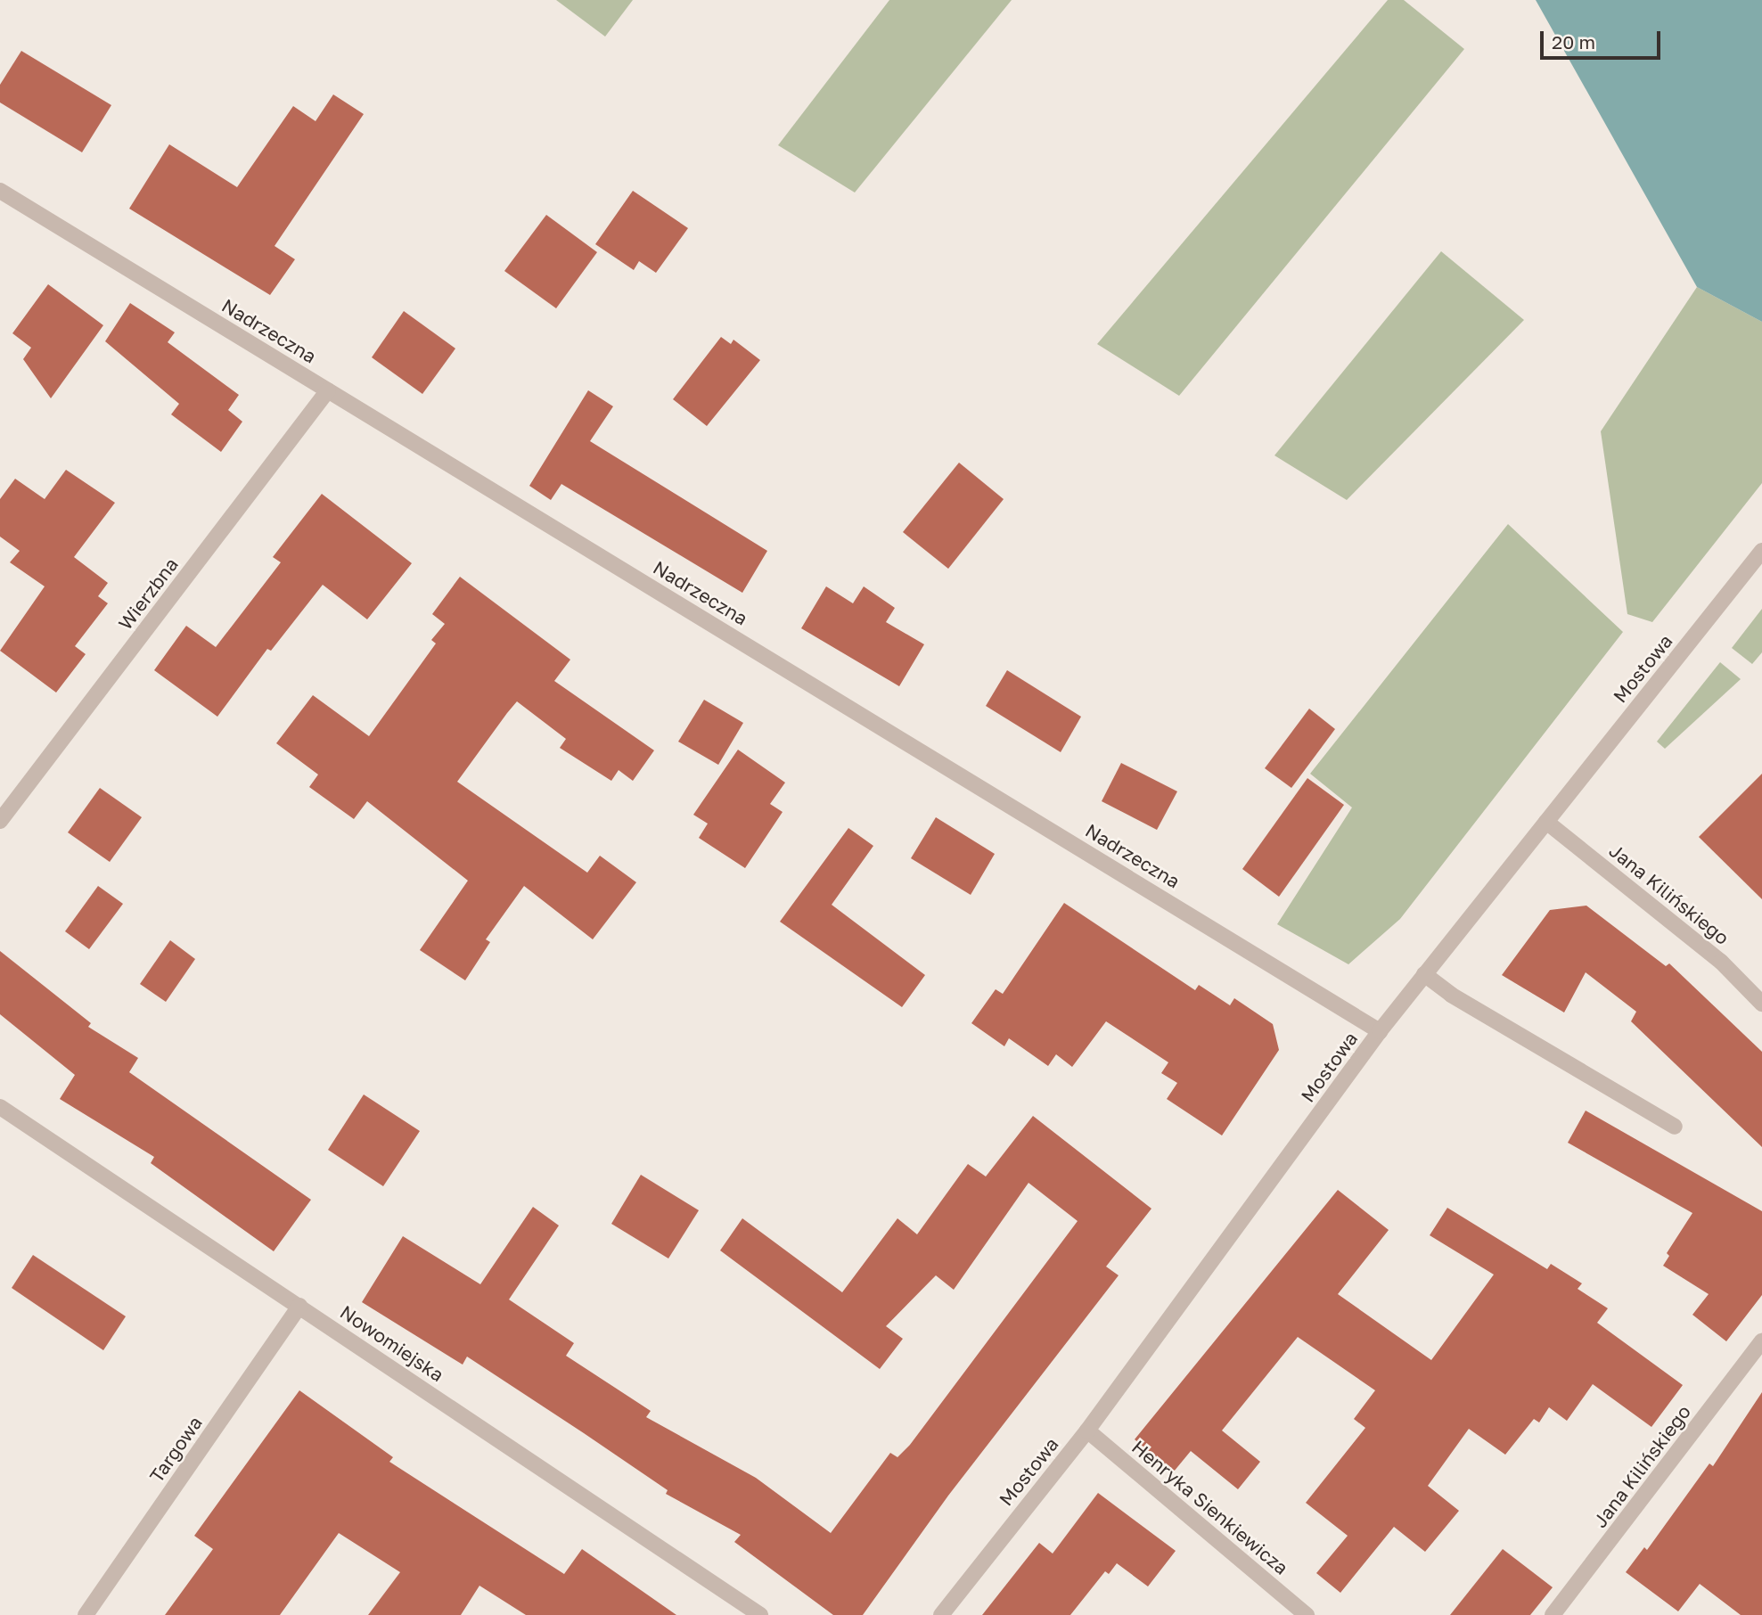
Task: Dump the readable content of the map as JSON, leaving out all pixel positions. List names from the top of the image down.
{
  "streets": {
    "street": [
      "Nadrzeczna",
      "Wierzbna",
      "Mostowa",
      "Jana Kilińskiego",
      "Nowomiejska",
      "Targowa",
      "Henryka Sienkiewicza"
    ]
  },
  "crossings": [
    ["Nadrzeczna", "Wierzbna"],
    ["Nadrzeczna", "Mostowa"],
    ["Mostowa", "Jana Kilińskiego"],
    ["Mostowa", "Henryka Sienkiewicza"],
    ["Nowomiejska", "Targowa"]
  ],
  "scale_bar": "20 m"
}
